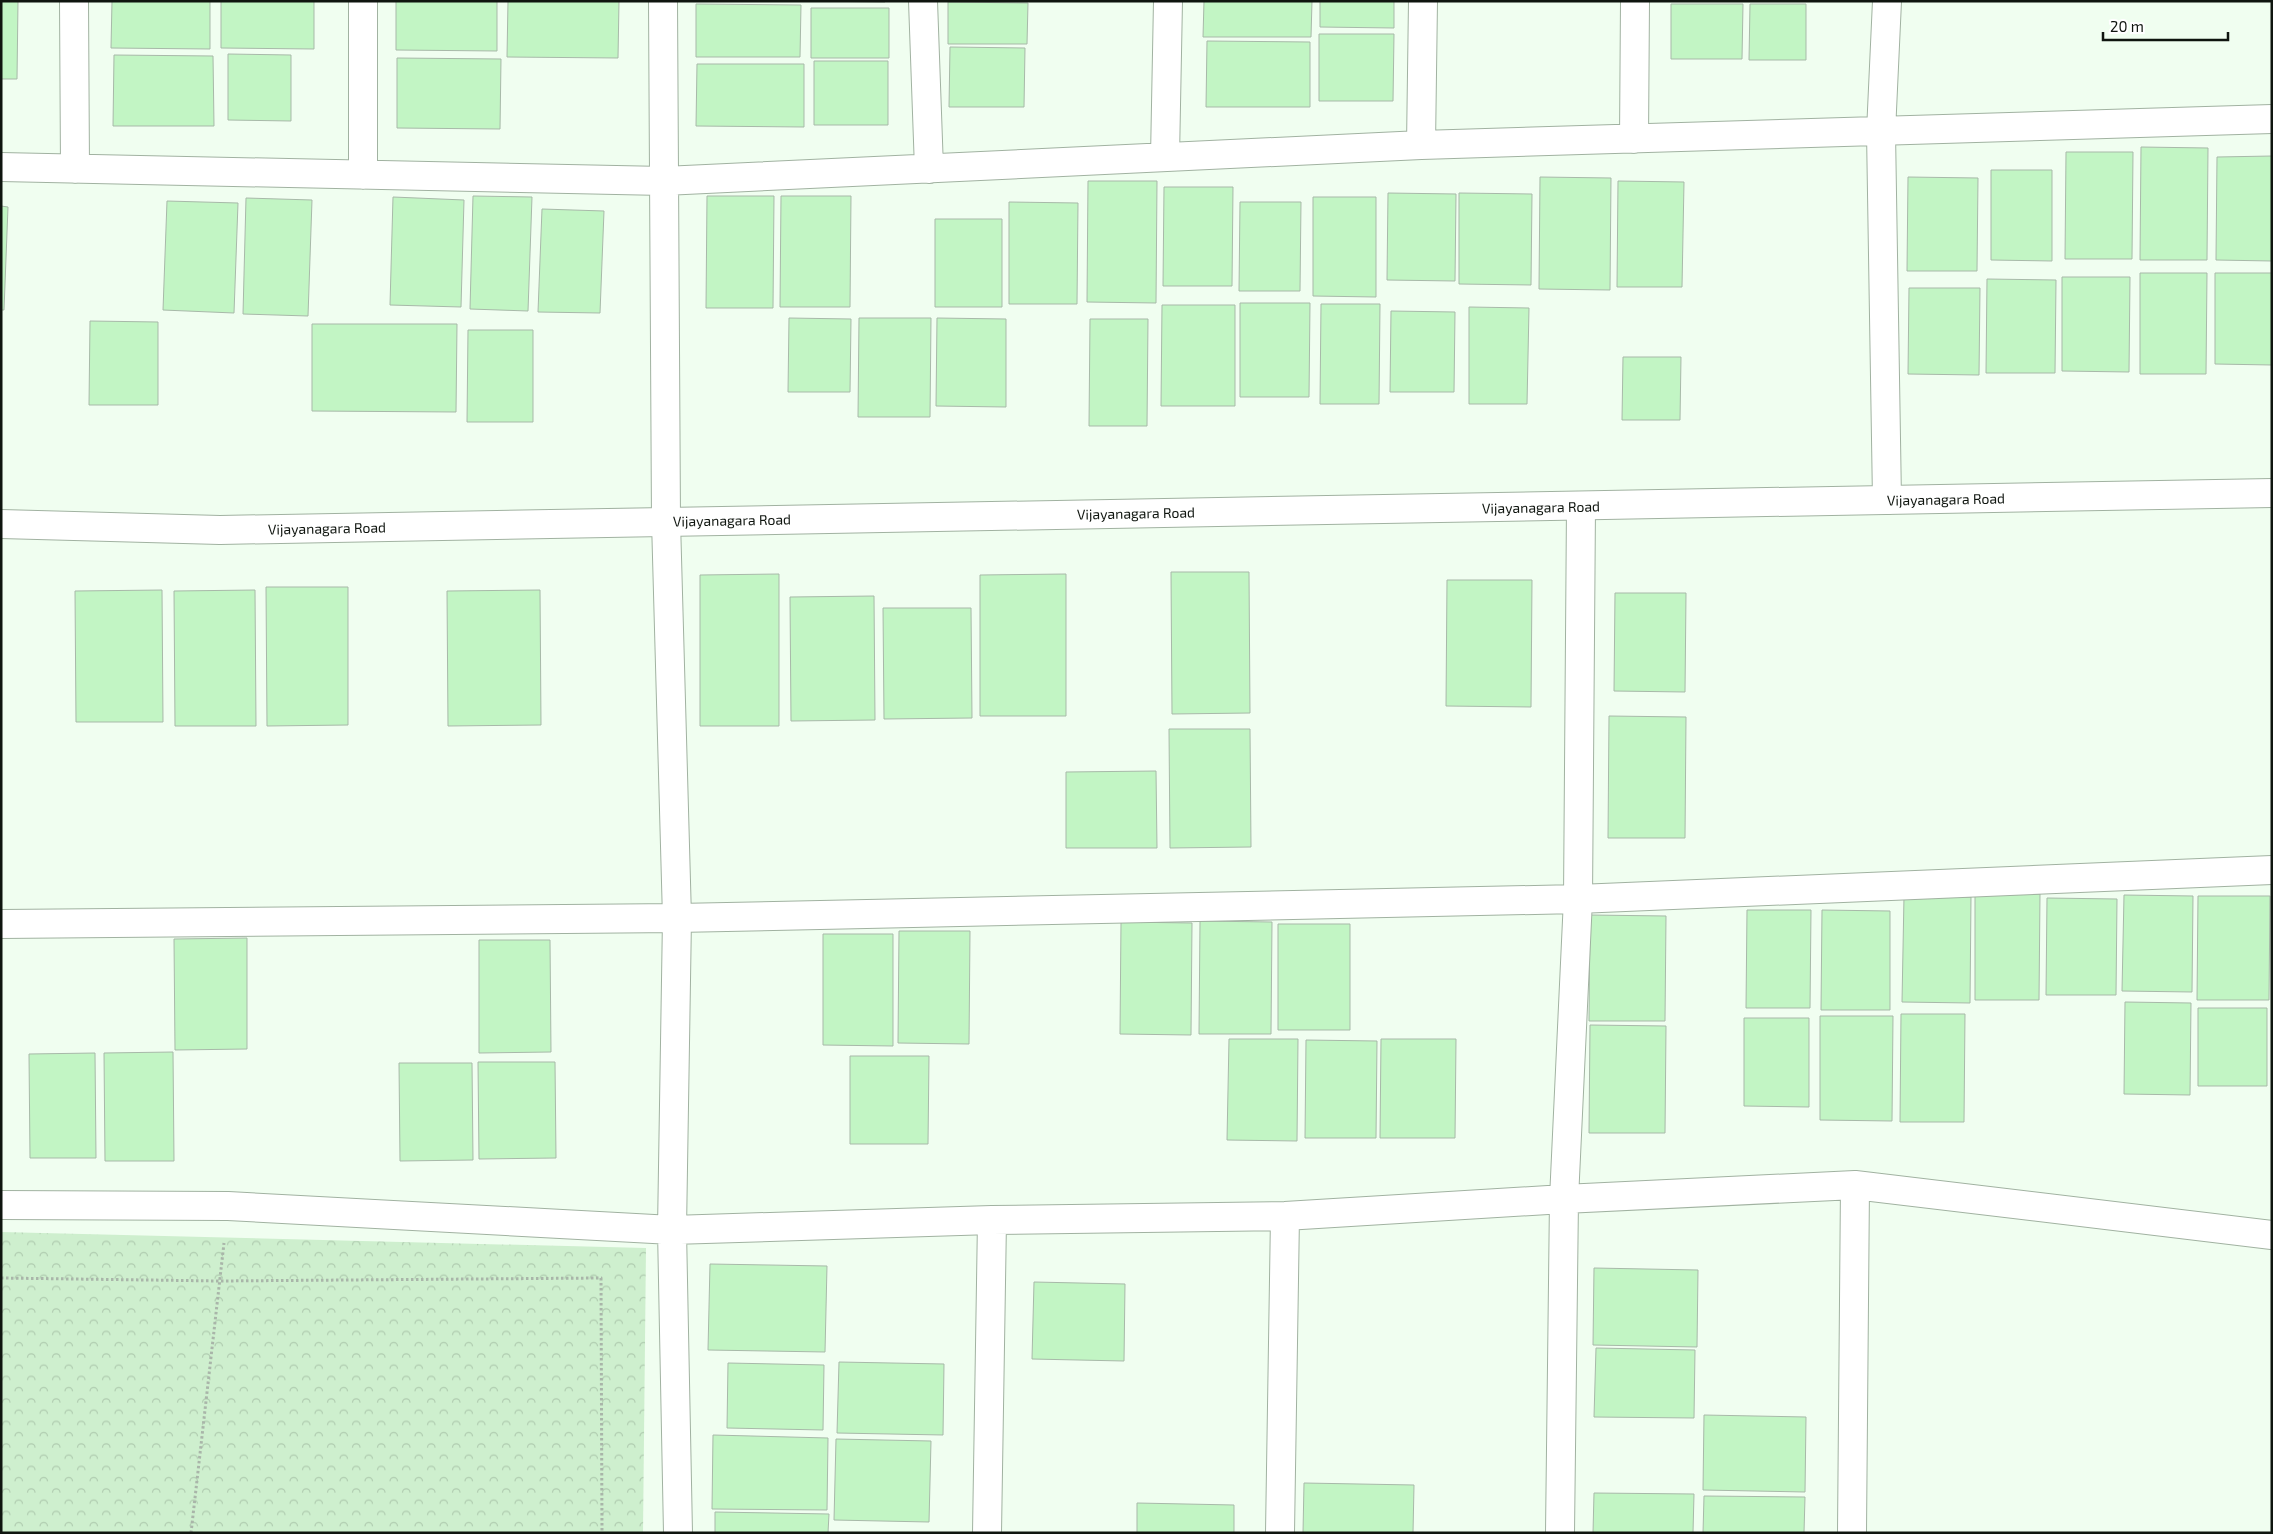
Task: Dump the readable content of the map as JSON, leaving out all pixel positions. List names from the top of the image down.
{
  "streets": {
    "street": ["Vijayanagara Road"]
  },
  "scale_bar": "20 m"
}
